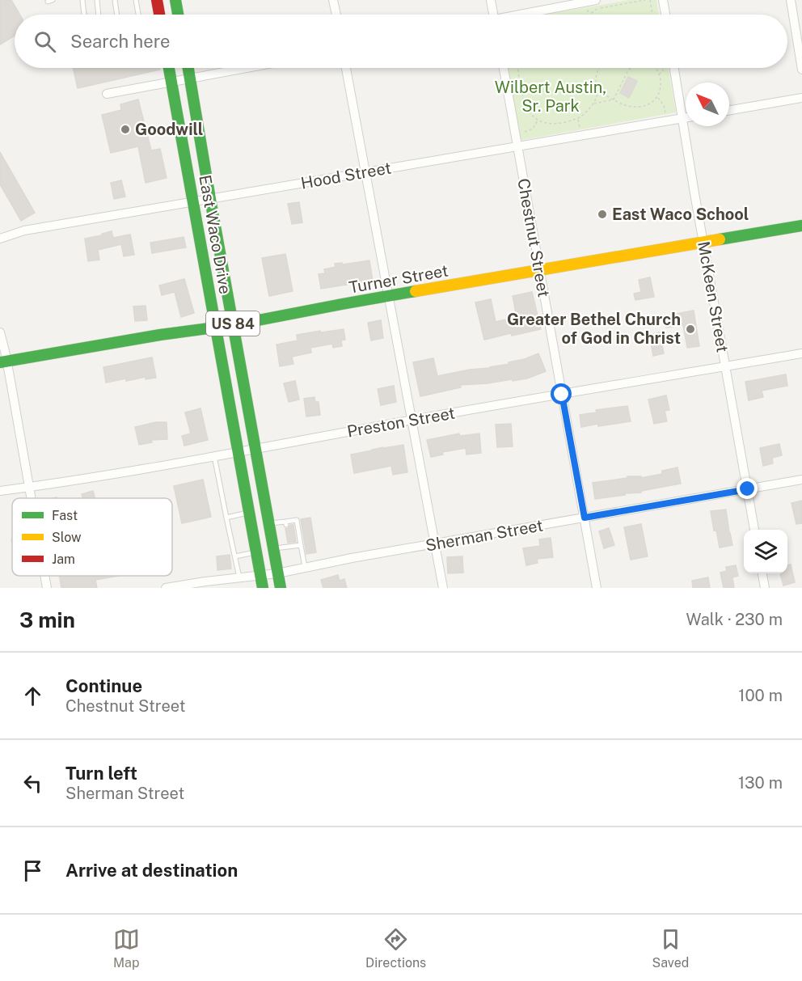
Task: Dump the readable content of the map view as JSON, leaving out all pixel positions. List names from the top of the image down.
{
  "streets": {
    "main road": ["East Waco Drive", "Turner Street", "US 84"],
    "street": [
      "Hood Street",
      "Chestnut Street",
      "McKeen Street",
      "Preston Street",
      "Sherman Street"
    ]
  },
  "crossings": [
    ["Hood Street", "East Waco Drive"],
    ["Hood Street", "Chestnut Street"],
    ["Hood Street", "McKeen Street"],
    ["East Waco Drive", "Turner Street"],
    ["East Waco Drive", "Preston Street"],
    ["East Waco Drive", "Sherman Street"],
    ["Chestnut Street", "Turner Street"],
    ["Chestnut Street", "Preston Street"],
    ["Chestnut Street", "Sherman Street"],
    ["Turner Street", "McKeen Street"],
    ["McKeen Street", "Preston Street"],
    ["McKeen Street", "Sherman Street"]
  ],
  "parks": ["Wilbert Austin, Sr. Park"],
  "places": ["Goodwill", "East Waco School", "Greater Bethel Church of God in Christ"],
  "legend": ["Fast", "Slow", "Jam"],
  "north": "top left",
  "page": {
    "search": "Search here",
    "heading": ["3 min", "Walk · 230 m"],
    "list": [
      ["Continue", "Chestnut Street", "100 m"],
      ["Turn left", "Sherman Street", "130 m"],
      "Arrive at destination"
    ],
    "nav": ["Map", "Directions", "Saved"]
  }
}
